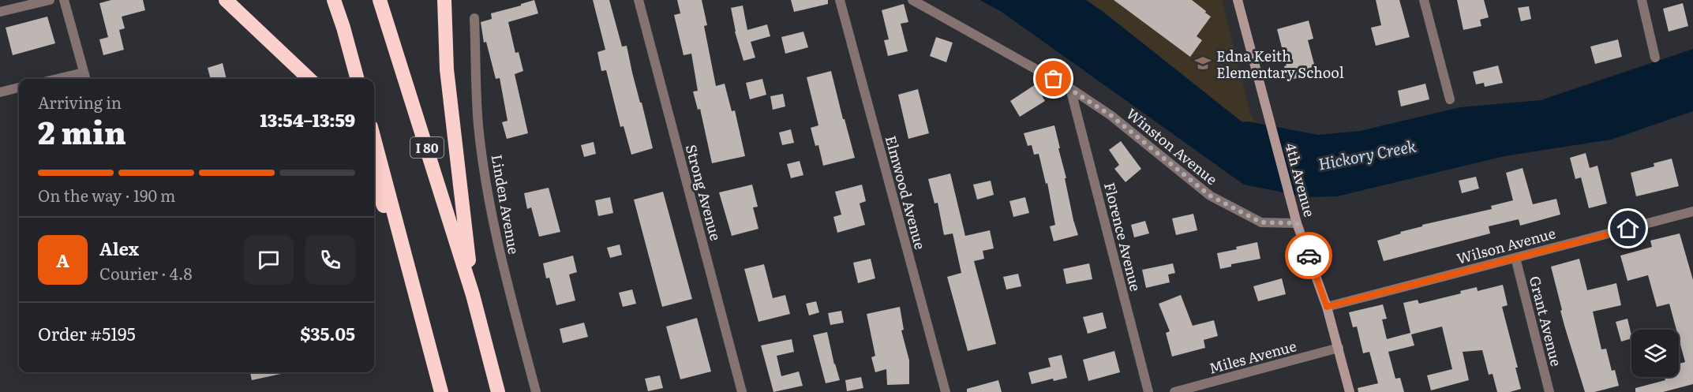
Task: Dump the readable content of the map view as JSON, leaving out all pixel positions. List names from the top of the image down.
{
  "streets": {
    "highway": ["I 80"],
    "street": [
      "Winston Avenue",
      "4th Avenue",
      "Strong Avenue",
      "Elmwood Avenue",
      "Linden Avenue",
      "Florence Avenue",
      "Wilson Avenue",
      "Grant Avenue",
      "Miles Avenue"
    ]
  },
  "crossings": [
    ["Winston Avenue", "4th Avenue"],
    ["Winston Avenue", "Florence Avenue"],
    ["4th Avenue", "Wilson Avenue"],
    ["4th Avenue", "Miles Avenue"],
    ["Wilson Avenue", "Grant Avenue"]
  ],
  "water": ["Hickory Creek"],
  "places": {
    "school or university": ["Edna Keith Elementary School"]
  },
  "page": {
    "heading": ["2 min", "Arriving in", "13:54–13:59"],
    "panel": [
      "Alex",
      "Courier · 4.8",
      "Order #5195",
      "$35.05"
    ],
    "bar": "On the way · 190 m",
    "round": "A"
  }
}
